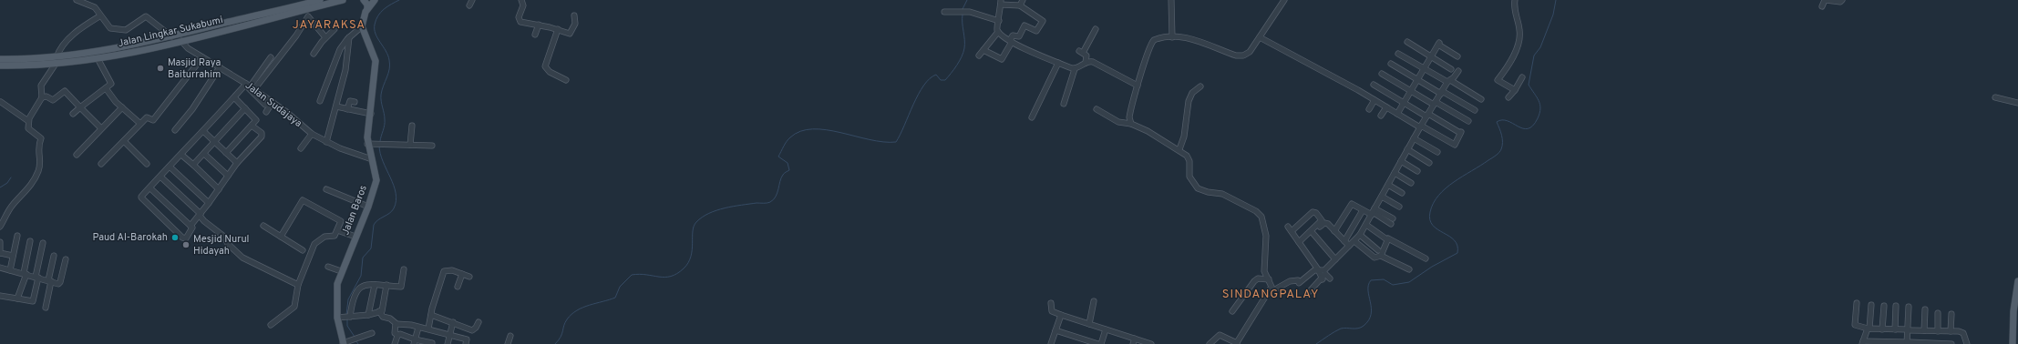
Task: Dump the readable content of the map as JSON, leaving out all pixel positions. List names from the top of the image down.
{
  "streets": {
    "main road": ["Jalan Lingkar Sukabumi", "Jalan Baros"],
    "street": ["Jalan Sudajaya"]
  },
  "crossings": [
    ["Jalan Lingkar Sukabumi", "Jalan Sudajaya"],
    ["Jalan Sudajaya", "Jalan Baros"]
  ],
  "districts": ["JAYARAKSA", "SINDANGPALAY"],
  "places": ["Masjid Raya Baiturrahim", "Paud Al-Barokah", "Mesjid Nurul Hidayah"]
}
